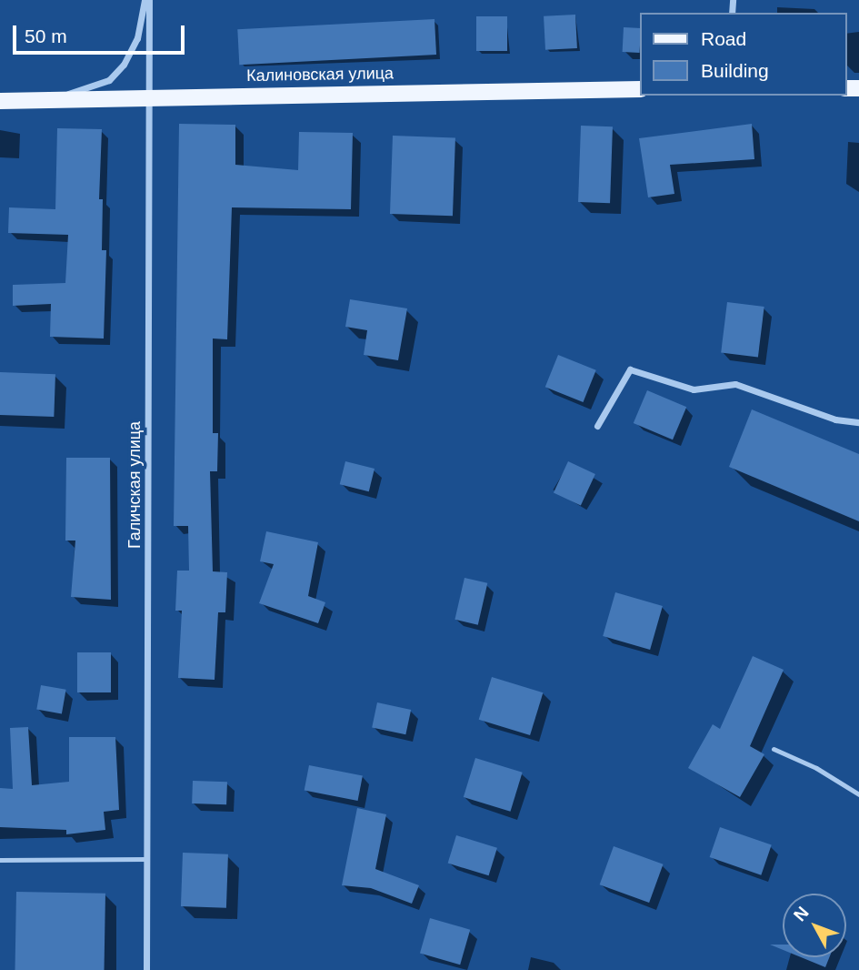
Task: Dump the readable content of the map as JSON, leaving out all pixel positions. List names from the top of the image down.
{
  "streets": {
    "main road": ["Калиновская улица"],
    "street": ["Галичская улица"]
  },
  "crossings": [
    ["Калиновская улица", "Галичская улица"]
  ],
  "legend": ["Road", "Building"],
  "scale_bar": "50 m",
  "north": "top left"
}
